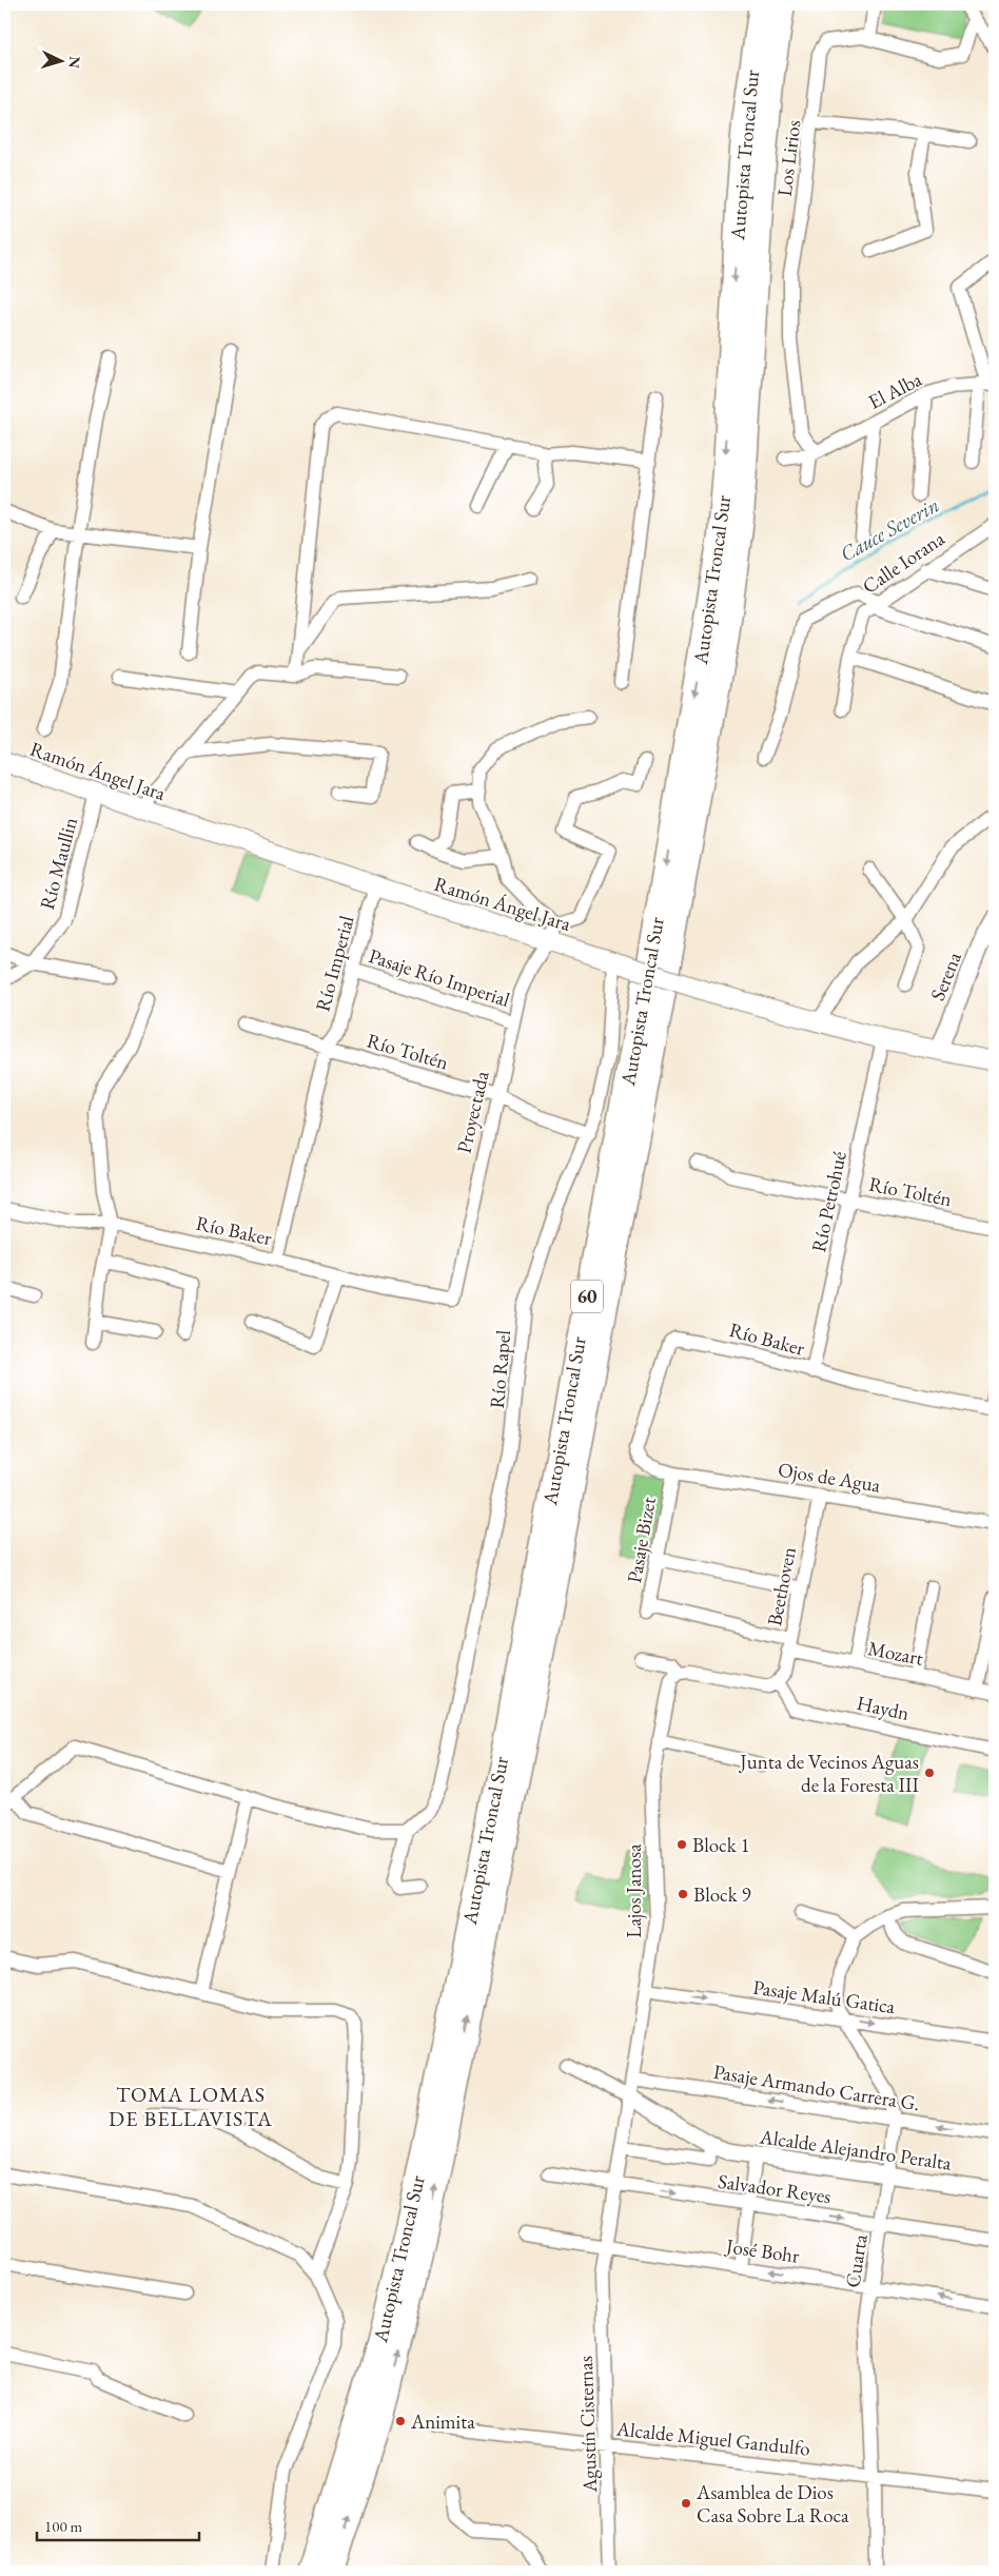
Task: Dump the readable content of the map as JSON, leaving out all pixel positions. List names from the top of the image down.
{
  "streets": {
    "highway": ["Autopista Troncal Sur", "60"],
    "main road": ["Ramón Ángel Jara"],
    "street": [
      "Los Lirios",
      "El Alba",
      "Calle Iorana",
      "Río Maullin",
      "Río Imperial",
      "Serena",
      "Pasaje Río Imperial",
      "Río Toltén",
      "Proyectada",
      "Río Petrohué",
      "Río Baker",
      "Río Rapel",
      "Ojos de Agua",
      "Pasaje Bizet",
      "Beethoven",
      "Mozart",
      "Haydn",
      "Lajos Janosa",
      "Pasaje Malú Gatica",
      "Pasaje Armando Carrera G.",
      "Alcalde Alejandro Peralta",
      "Salvador Reyes",
      "José Bohr",
      "Cuarta",
      "Agustín Cisternas",
      "Alcalde Miguel Gandulfo"
    ]
  },
  "crossings": [
    ["Los Lirios", "El Alba"],
    ["Ramón Ángel Jara", "Río Maullin"],
    ["Ramón Ángel Jara", "Río Imperial"],
    ["Ramón Ángel Jara", "Serena"],
    ["Ramón Ángel Jara", "Proyectada"],
    ["Ramón Ángel Jara", "Río Petrohué"],
    ["Ramón Ángel Jara", "Río Rapel"],
    ["Río Imperial", "Pasaje Río Imperial"],
    ["Río Imperial", "Río Toltén"],
    ["Pasaje Río Imperial", "Proyectada"],
    ["Río Toltén", "Proyectada"],
    ["Río Toltén", "Río Petrohué"],
    ["Río Toltén", "Río Rapel"],
    ["Proyectada", "Río Baker"],
    ["Río Petrohué", "Río Baker"],
    ["Río Baker", "Ojos de Agua"],
    ["Ojos de Agua", "Pasaje Bizet"],
    ["Ojos de Agua", "Beethoven"],
    ["Pasaje Bizet", "Mozart"],
    ["Beethoven", "Mozart"],
    ["Beethoven", "Haydn"],
    ["Lajos Janosa", "Pasaje Malú Gatica"],
    ["Lajos Janosa", "Pasaje Armando Carrera G."],
    ["Lajos Janosa", "Alcalde Alejandro Peralta"],
    ["Lajos Janosa", "Salvador Reyes"],
    ["Lajos Janosa", "José Bohr"],
    ["Lajos Janosa", "Agustín Cisternas"],
    ["Pasaje Malú Gatica", "Cuarta"],
    ["Pasaje Armando Carrera G.", "Cuarta"],
    ["Alcalde Alejandro Peralta", "Cuarta"],
    ["Salvador Reyes", "Cuarta"],
    ["José Bohr", "Cuarta"],
    ["Cuarta", "Alcalde Miguel Gandulfo"],
    ["Agustín Cisternas", "Alcalde Miguel Gandulfo"]
  ],
  "one_way": [
    "Pasaje Malú Gatica",
    "Pasaje Armando Carrera G.",
    "Salvador Reyes",
    "José Bohr"
  ],
  "districts": ["TOMA LOMAS DE BELLAVISTA"],
  "water": ["Cauce Severin"],
  "places": [
    "Junta de Vecinos Aguas de la Foresta III",
    "Block 1",
    "Block 9",
    "Animita",
    "Asamblea de Dios Casa Sobre La Roca"
  ],
  "scale_bar": "100 m",
  "north": "right"
}
